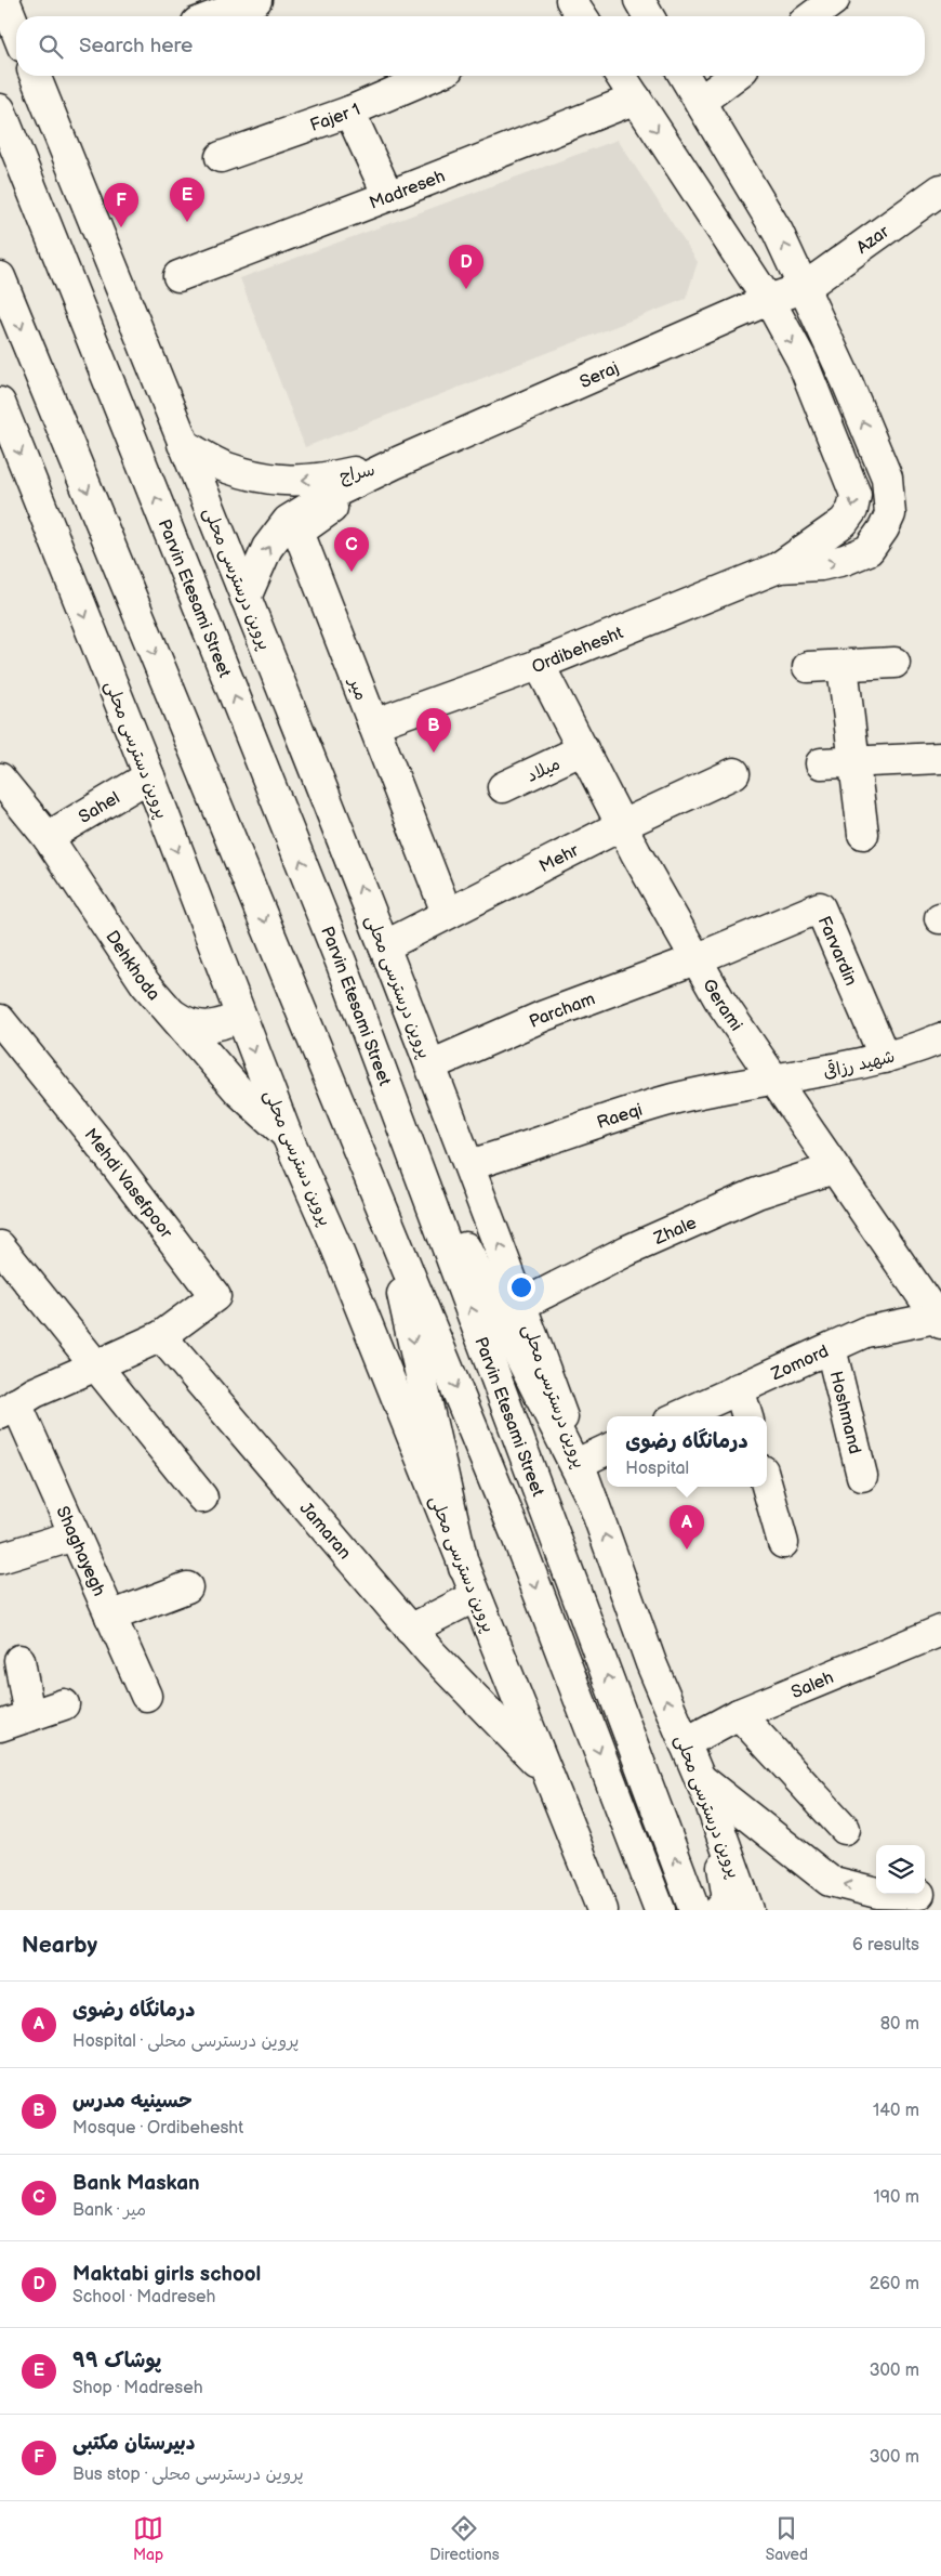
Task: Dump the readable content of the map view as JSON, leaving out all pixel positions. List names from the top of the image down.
{
  "streets": {
    "street": [
      "Fajer 1",
      "Madreseh",
      "Azar",
      "Seraj",
      "سراج",
      "پروین درسترسی محلی",
      "Parvin Etesami Street",
      "Ordibehesht",
      "میر",
      "پروین دسترسی محلی",
      "میلاد",
      "Sahel",
      "Mehr",
      "Farvardin",
      "Dehkhoda",
      "Gerami",
      "Parcham",
      "شهید رزاقی",
      "Raeqi",
      "Mehdi Vasefpoor",
      "Zhale",
      "Zomord",
      "Hoshmand",
      "Jamaran",
      "Shaghayegh",
      "Saleh"
    ]
  },
  "crossings": [
    ["Azar", "Seraj"],
    ["Seraj", "سراج"],
    ["سراج", "پروین درسترسی محلی"],
    ["سراج", "میر"],
    ["پروین درسترسی محلی", "Mehr"],
    ["پروین درسترسی محلی", "Parcham"],
    ["پروین درسترسی محلی", "Raeqi"],
    ["پروین درسترسی محلی", "Zhale"],
    ["پروین درسترسی محلی", "Saleh"],
    ["Ordibehesht", "میر"],
    ["Ordibehesht", "Gerami"],
    ["میر", "Mehr"],
    ["پروین دسترسی محلی", "Sahel"],
    ["پروین دسترسی محلی", "Dehkhoda"],
    ["پروین دسترسی محلی", "Jamaran"],
    ["میلاد", "Gerami"],
    ["Sahel", "Dehkhoda"],
    ["Mehr", "Gerami"],
    ["Farvardin", "Gerami"],
    ["Farvardin", "Parcham"],
    ["Farvardin", "شهید رزاقی"],
    ["Gerami", "Parcham"],
    ["Gerami", "شهید رزاقی"],
    ["Gerami", "Raeqi"],
    ["Gerami", "Zhale"],
    ["Gerami", "Zomord"],
    ["شهید رزاقی", "Raeqi"],
    ["Mehdi Vasefpoor", "Jamaran"],
    ["Zomord", "Hoshmand"]
  ],
  "one_way": ["پروین دسترسی محلی"],
  "page": {
    "search": "Search here",
    "pins": [
      "E",
      "F",
      "D",
      "C",
      "B",
      "A"
    ],
    "popup": ["درمانگاه رضوی", "Hospital"],
    "heading": ["Nearby", "6 results"],
    "list": [
      {
        "mark": "A",
        "name": "درمانگاه رضوی",
        "note": "Hospital · پروین درسترسی محلی",
        "value": "80 m"
      },
      {
        "mark": "B",
        "name": "حسینیه مدرس",
        "note": "Mosque · Ordibehesht",
        "value": "140 m"
      },
      {
        "mark": "C",
        "name": "Bank Maskan",
        "note": "Bank · میر",
        "value": "190 m"
      },
      {
        "mark": "D",
        "name": "Maktabi girls school",
        "note": "School · Madreseh",
        "value": "260 m"
      },
      {
        "mark": "E",
        "name": "پوشاک ۹۹",
        "note": "Shop · Madreseh",
        "value": "300 m"
      },
      {
        "mark": "F",
        "name": "دبیرستان مکتبی",
        "note": "Bus stop · پروین درسترسی محلی",
        "value": "300 m"
      }
    ],
    "nav": ["Map", "Directions", "Saved"]
  }
}
